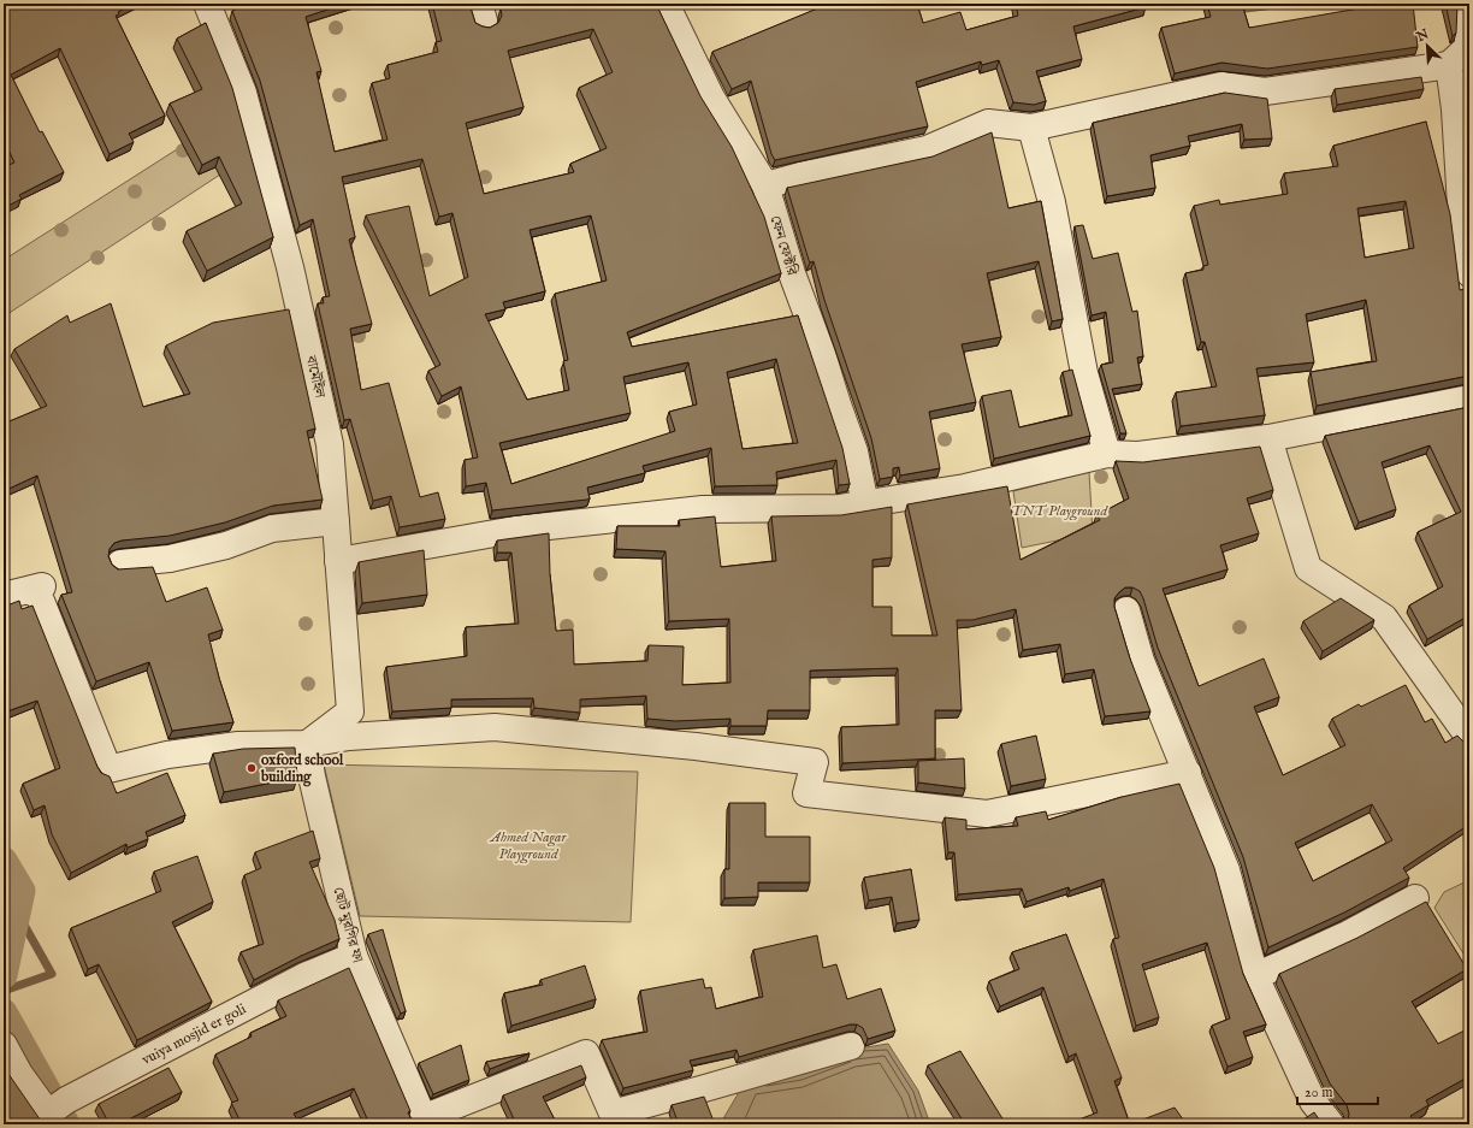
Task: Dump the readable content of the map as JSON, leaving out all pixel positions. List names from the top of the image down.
{
  "streets": {
    "street": [
      "ফেন ফেক্টরি",
      "বামৌইল",
      "ছোট মুরগির ফা",
      "vuiya mosjid er goli"
    ]
  },
  "crossings": [
    ["বামৌইল", "ছোট মুরগির ফা"],
    ["ছোট মুরগির ফা", "vuiya mosjid er goli"]
  ],
  "parks": ["TNT Playground", "Ahmed Nagar Playground"],
  "places": ["oxford school building"],
  "scale_bar": "20 m",
  "north": "top left"
}
